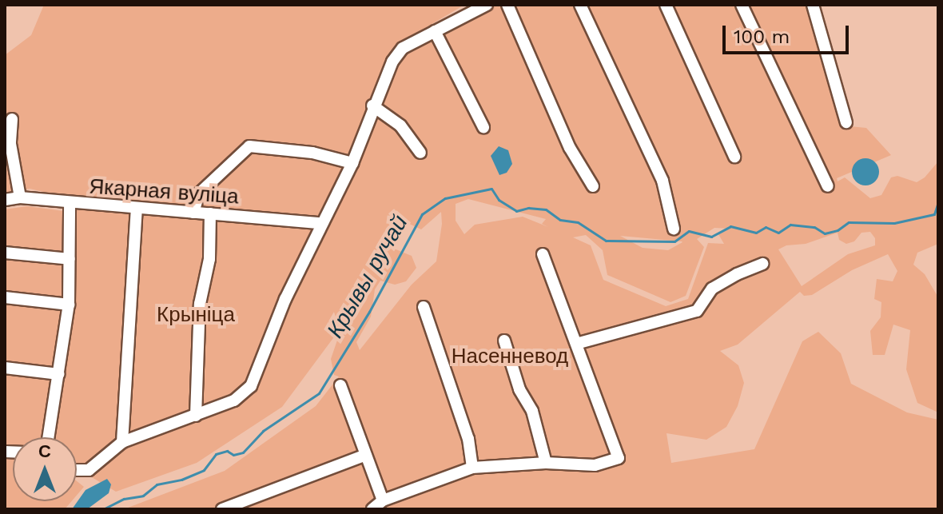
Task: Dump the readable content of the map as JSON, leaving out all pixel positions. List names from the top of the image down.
{
  "streets": {
    "street": ["Якарная вуліца"]
  },
  "water": ["Крывы ручай"],
  "parks": ["Крыніца", "Насенневод"],
  "scale_bar": "100 m",
  "north": "top"
}
